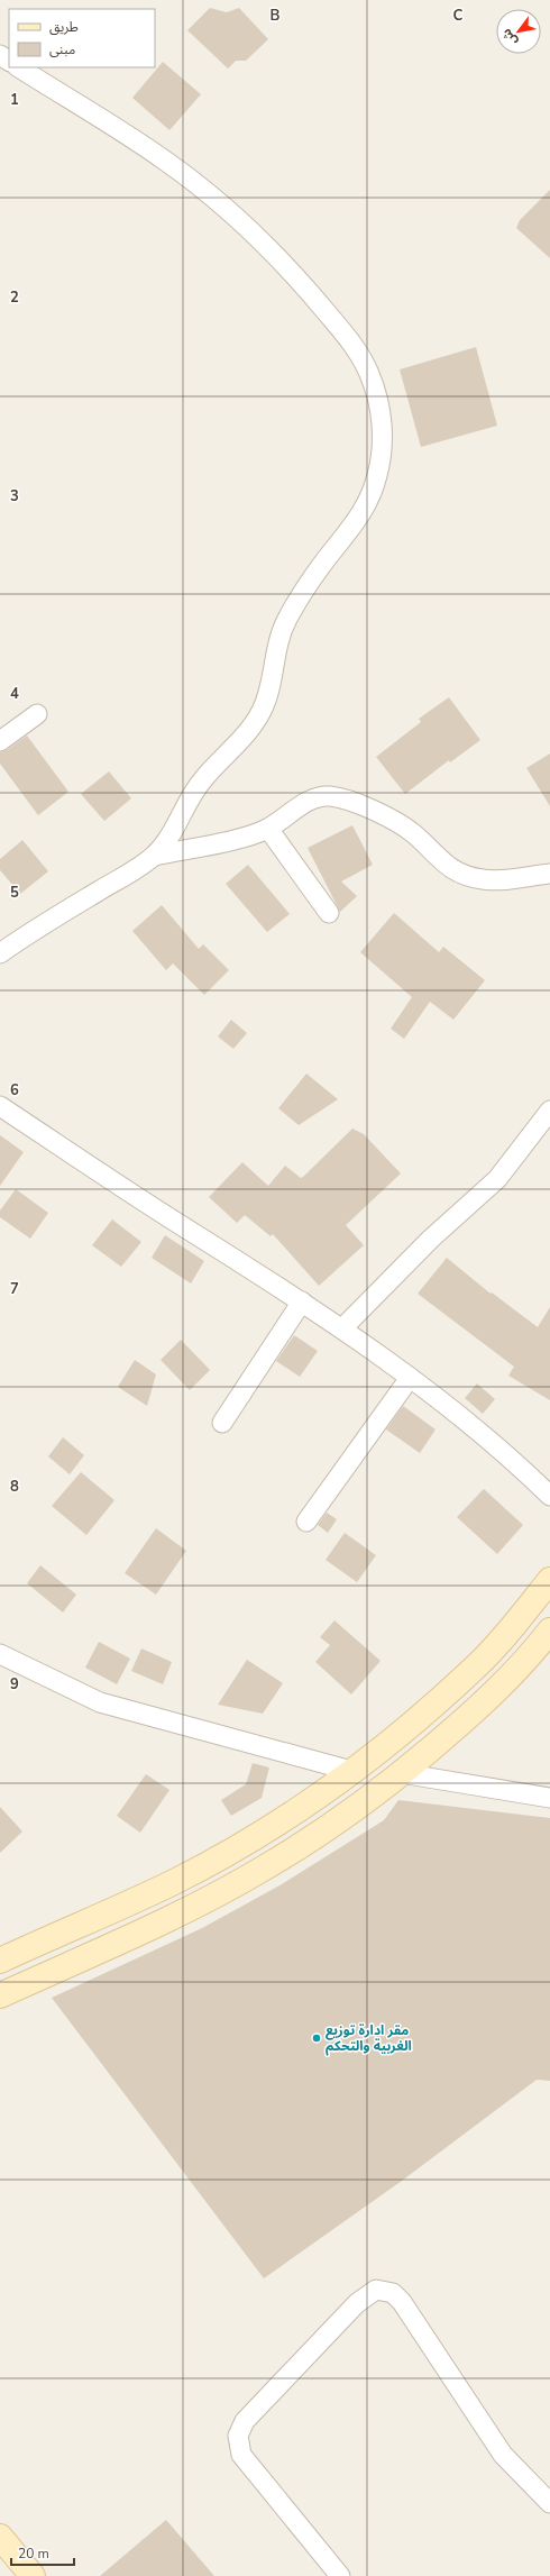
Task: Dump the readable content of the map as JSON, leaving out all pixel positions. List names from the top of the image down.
{
  "places": ["مقر ادارة توزيع الغربية والتحكم"],
  "legend": ["طريق", "مبنى"],
  "scale_bar": "20 m",
  "north": "bottom left",
  "grid": {
    "columns": ["B", "C"],
    "rows": [
      "1",
      "2",
      "3",
      "4",
      "5",
      "6",
      "7",
      "8",
      "9"
    ]
  }
}
